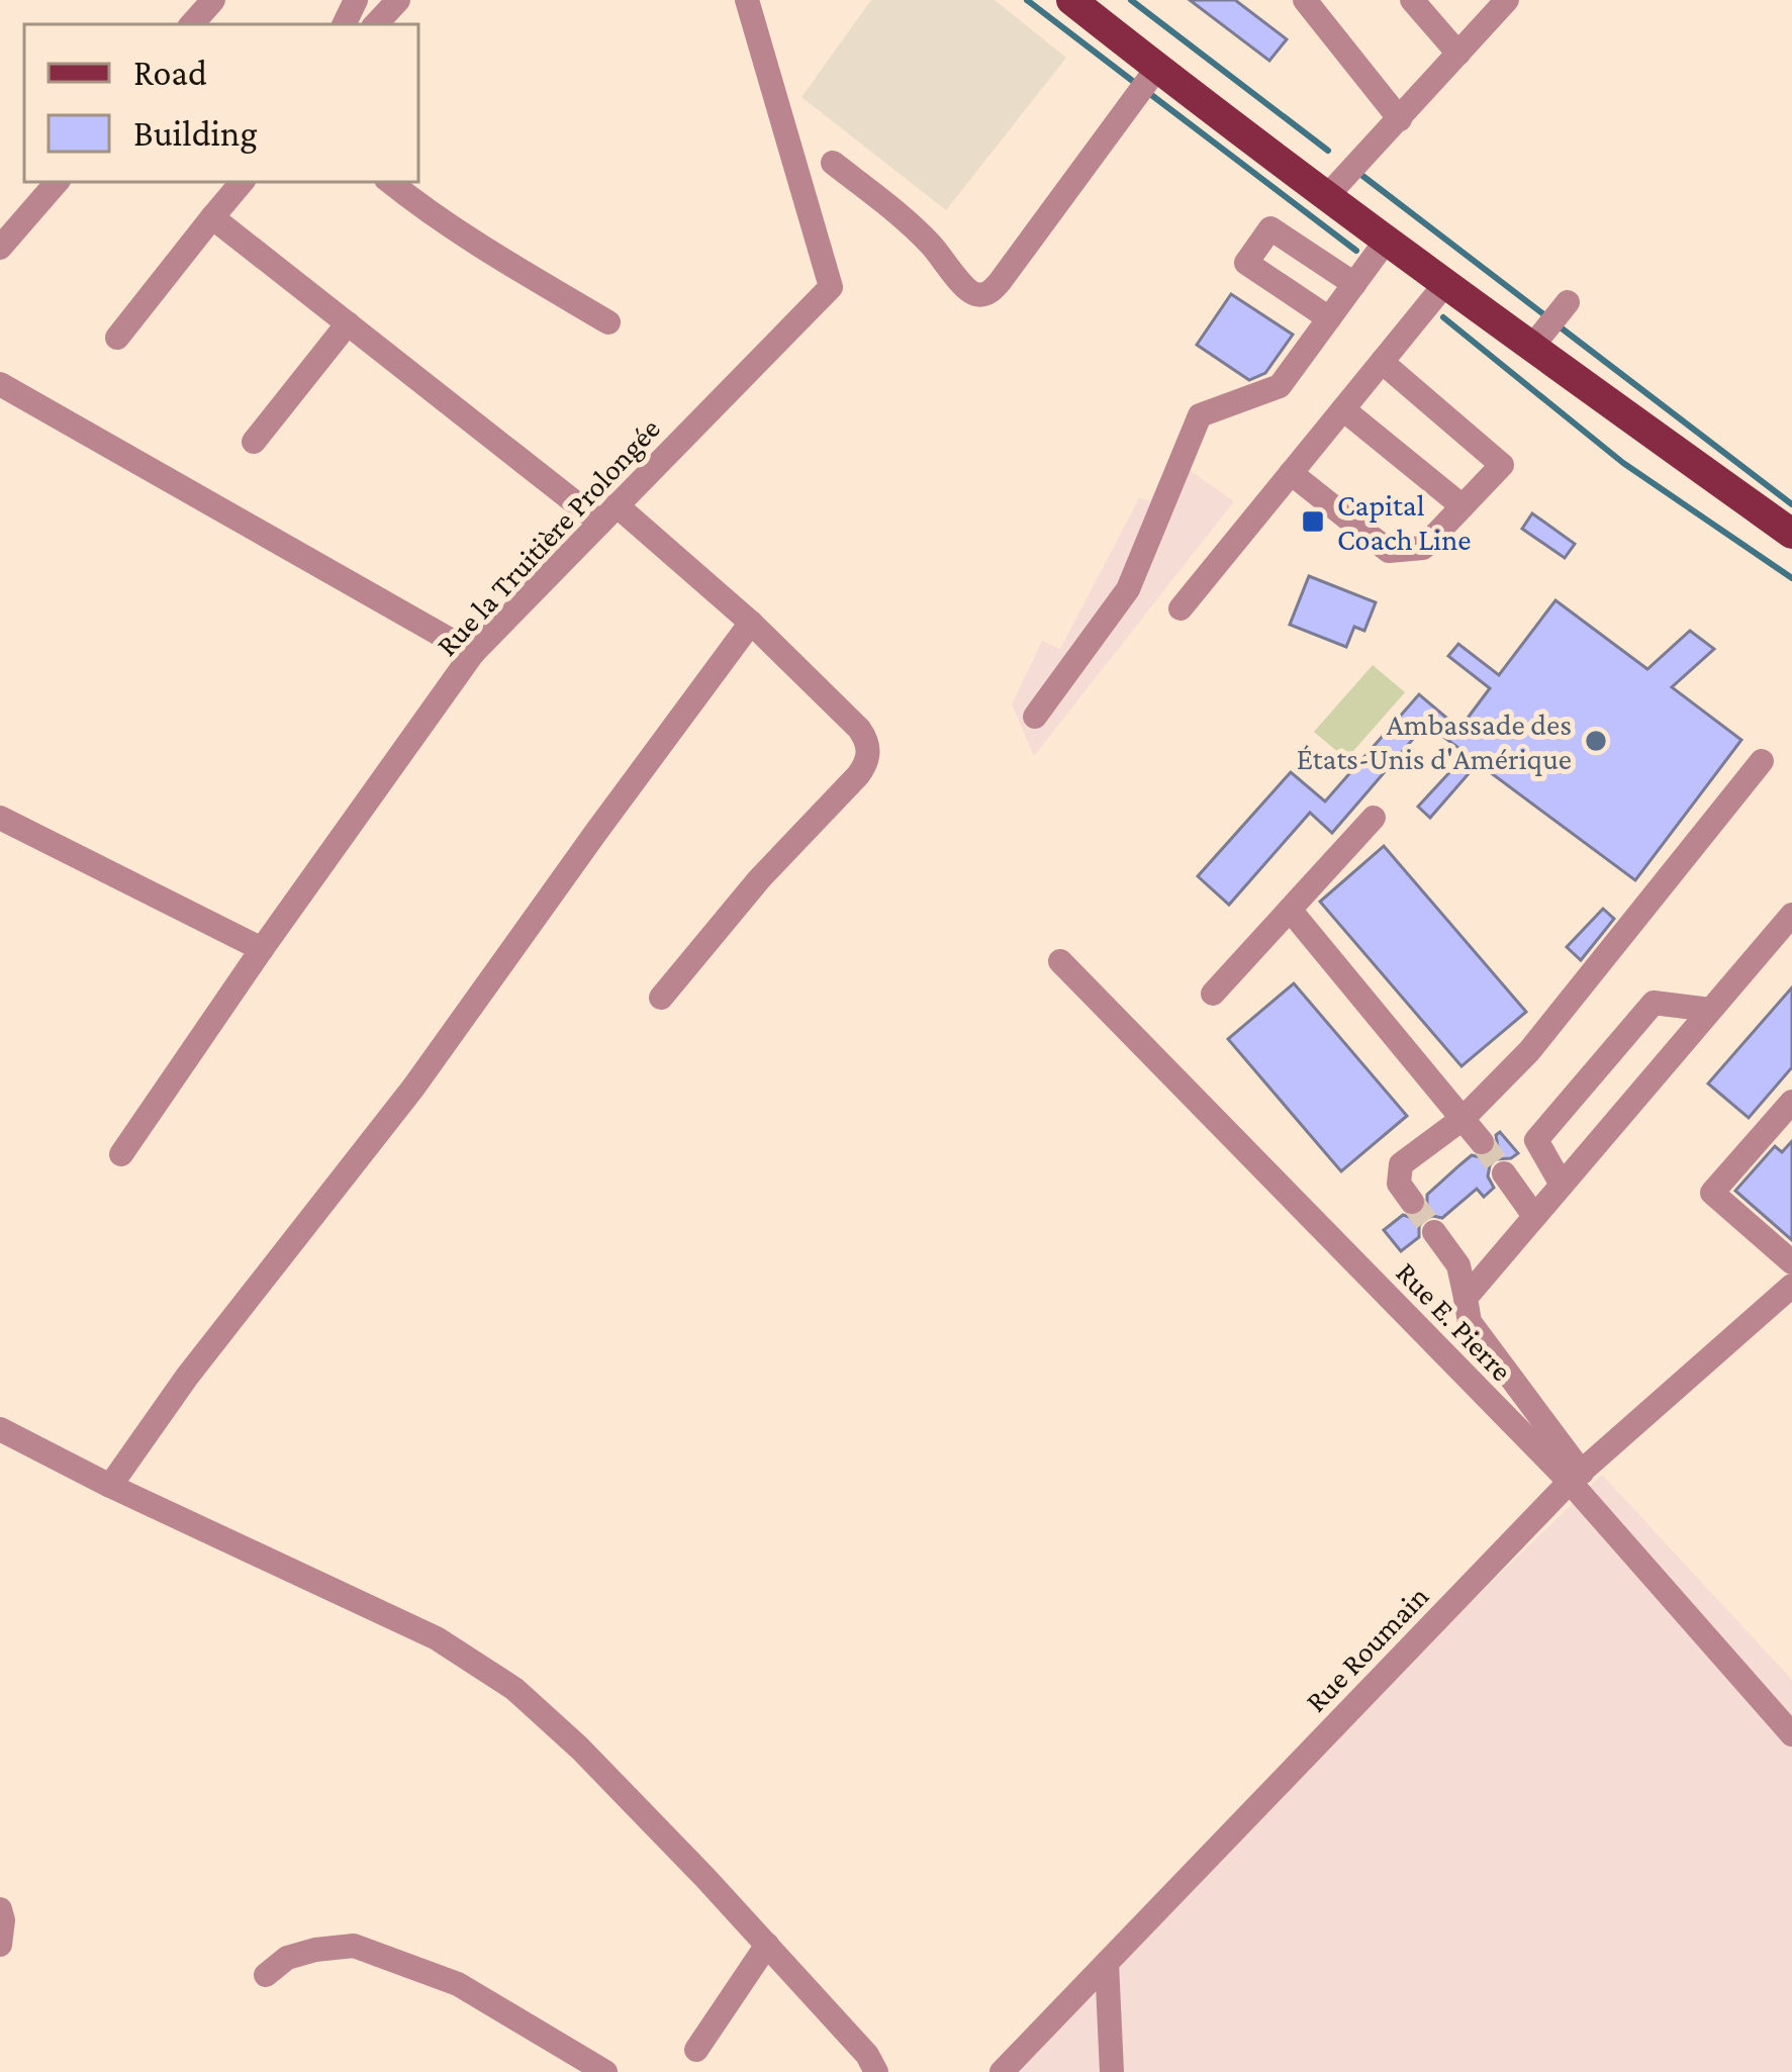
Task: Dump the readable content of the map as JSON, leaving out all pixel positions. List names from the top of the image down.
{
  "streets": {
    "street": ["Rue la Truitière Prolongée", "Rue E. Pierre", "Rue Roumain"]
  },
  "crossings": [
    ["Rue E. Pierre", "Rue Roumain"]
  ],
  "places": {
    "transit": ["Capital Coach Line"],
    "other": ["Ambassade des États-Unis d'Amérique"]
  },
  "legend": ["Road", "Building"]
}
